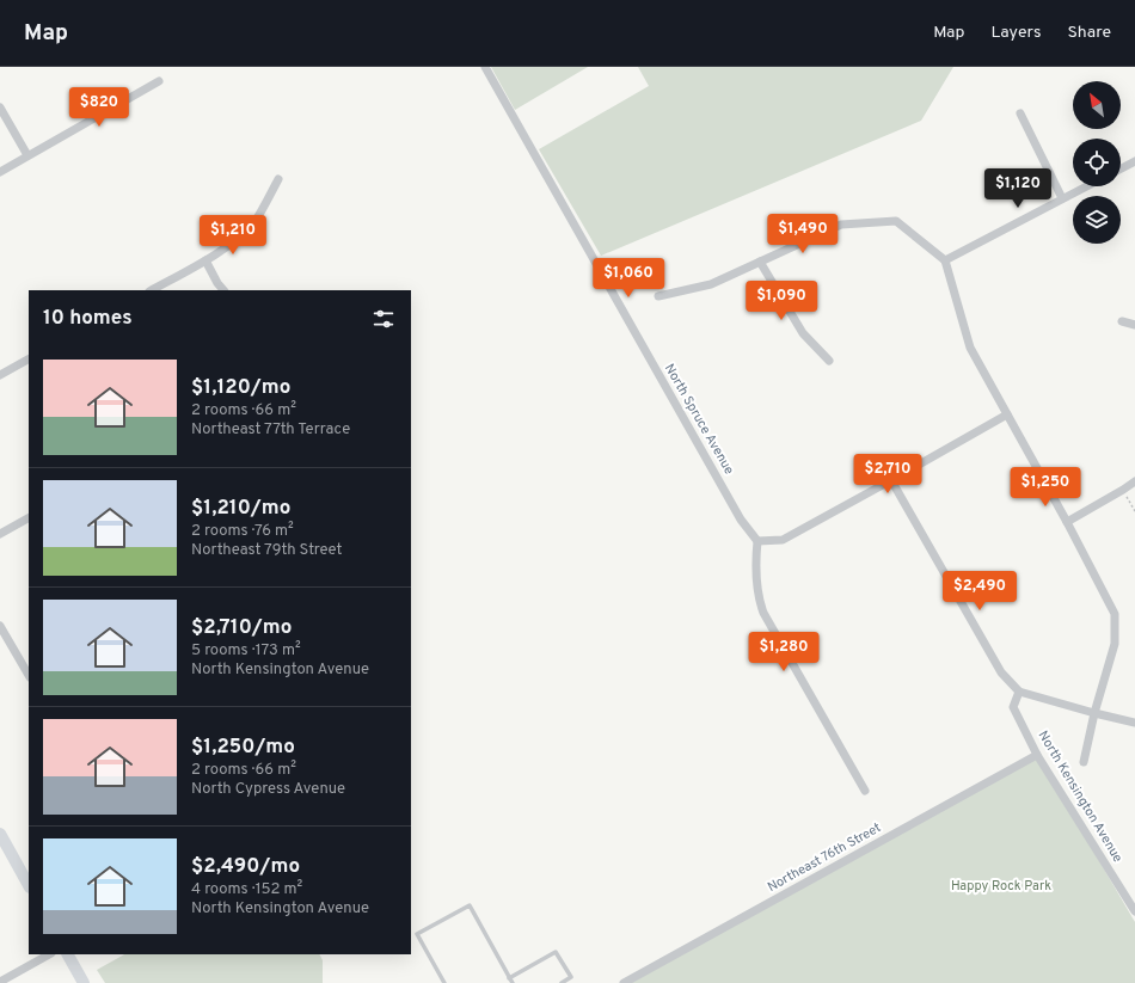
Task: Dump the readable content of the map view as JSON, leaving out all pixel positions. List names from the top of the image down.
{
  "streets": {
    "street": ["North Spruce Avenue", "North Kensington Avenue", "Northeast 76th Street"]
  },
  "crossings": [
    ["North Kensington Avenue", "Northeast 76th Street"]
  ],
  "parks": ["Happy Rock Park"],
  "north": "top left",
  "page": {
    "header": "Map",
    "nav": ["Map", "Layers", "Share"],
    "price": [
      "$820",
      "$1,120",
      "$1,490",
      "$1,210",
      "$1,060",
      "$1,090",
      "$2,710",
      "$1,250",
      "$2,490",
      "$1,280"
    ],
    "heading": "10 homes",
    "list": [
      {
        "name": "$1,120/mo",
        "note": "2 rooms · 66 m² · Northeast 77th Terrace"
      },
      {
        "name": "$1,210/mo",
        "note": "2 rooms · 76 m² · Northeast 79th Street"
      },
      {
        "name": "$2,710/mo",
        "note": "5 rooms · 173 m² · North Kensington Avenue"
      },
      {
        "name": "$1,250/mo",
        "note": "2 rooms · 66 m² · North Cypress Avenue"
      },
      {
        "name": "$2,490/mo",
        "note": "4 rooms · 152 m² · North Kensington Avenue"
      }
    ]
  }
}
